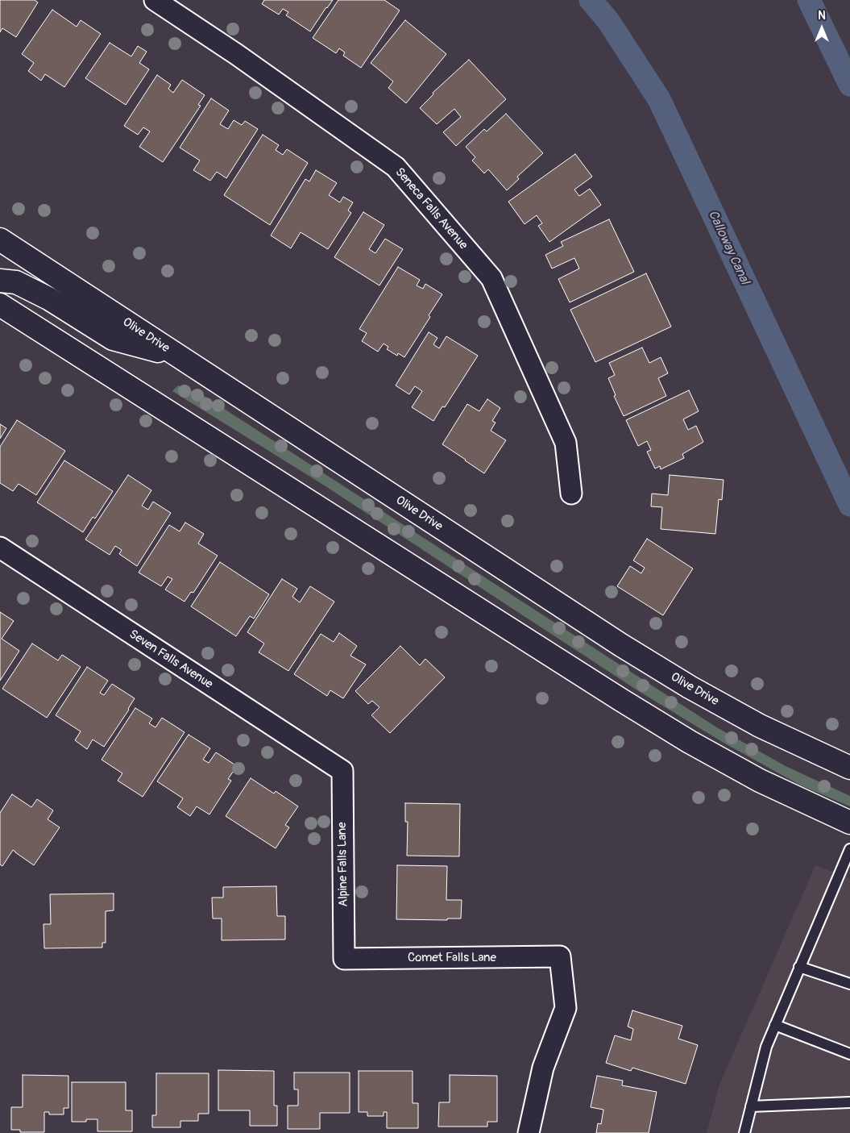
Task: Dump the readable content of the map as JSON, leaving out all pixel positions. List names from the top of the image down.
{
  "streets": {
    "main road": ["Olive Drive"],
    "street": [
      "Seneca Falls Avenue",
      "Seven Falls Avenue",
      "Alpine Falls Lane",
      "Comet Falls Lane"
    ]
  },
  "crossings": [
    ["Seven Falls Avenue", "Alpine Falls Lane"],
    ["Alpine Falls Lane", "Comet Falls Lane"]
  ],
  "water": ["Calloway Canal"],
  "north": "top"
}
